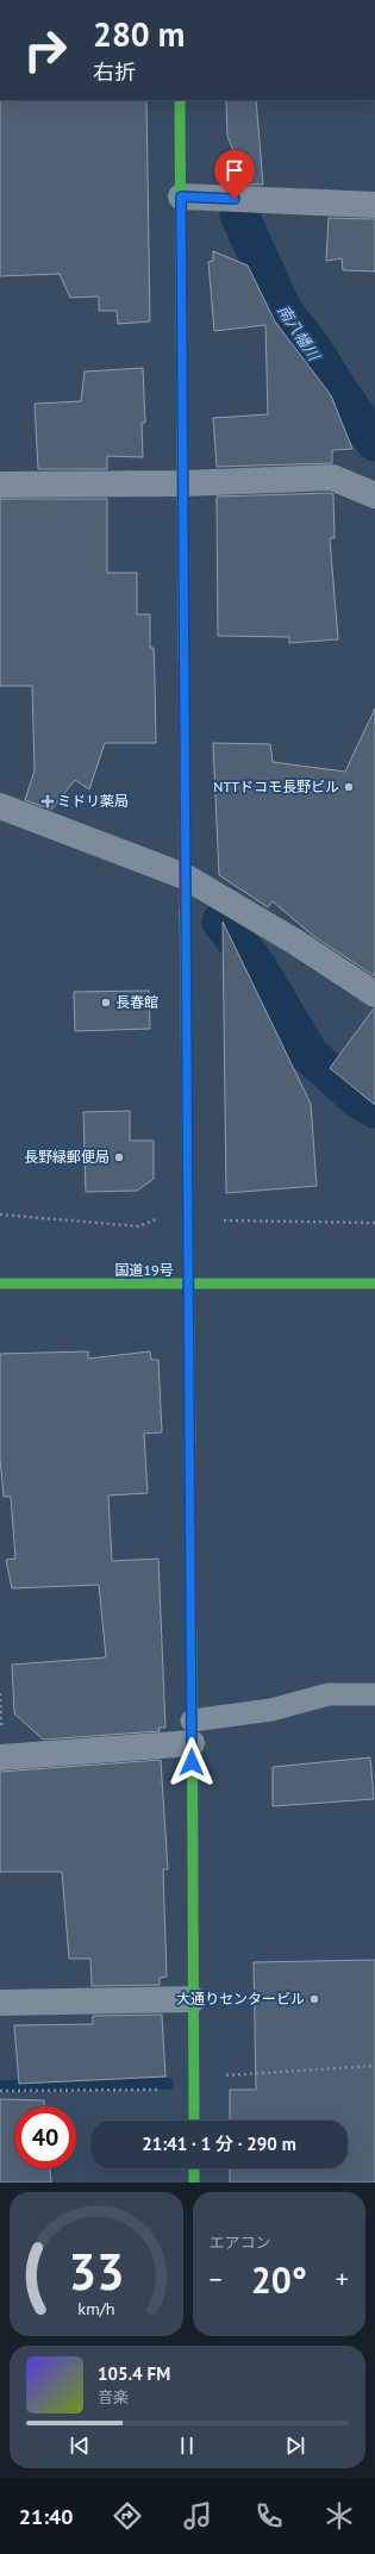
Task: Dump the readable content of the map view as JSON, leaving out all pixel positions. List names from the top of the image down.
{
  "streets": {
    "main road": ["国道19号"]
  },
  "water": ["南八幡川"],
  "places": {
    "other": [
      "NTTドコモ長野ビル",
      "長春館",
      "長野緑郵便局",
      "大通りセンタービル"
    ],
    "health": ["ミドリ薬局"]
  },
  "page": {
    "turn": ["280 m", "右折"],
    "limit": "40",
    "trip": "21:41 · 1 分 · 290 m",
    "tile": "エアコン",
    "heat": ["−", "20°", "+"],
    "song": ["105.4 FM", "音楽"],
    "tabs": "21:40",
    "gauge": ["33", "km/h"]
  }
}
